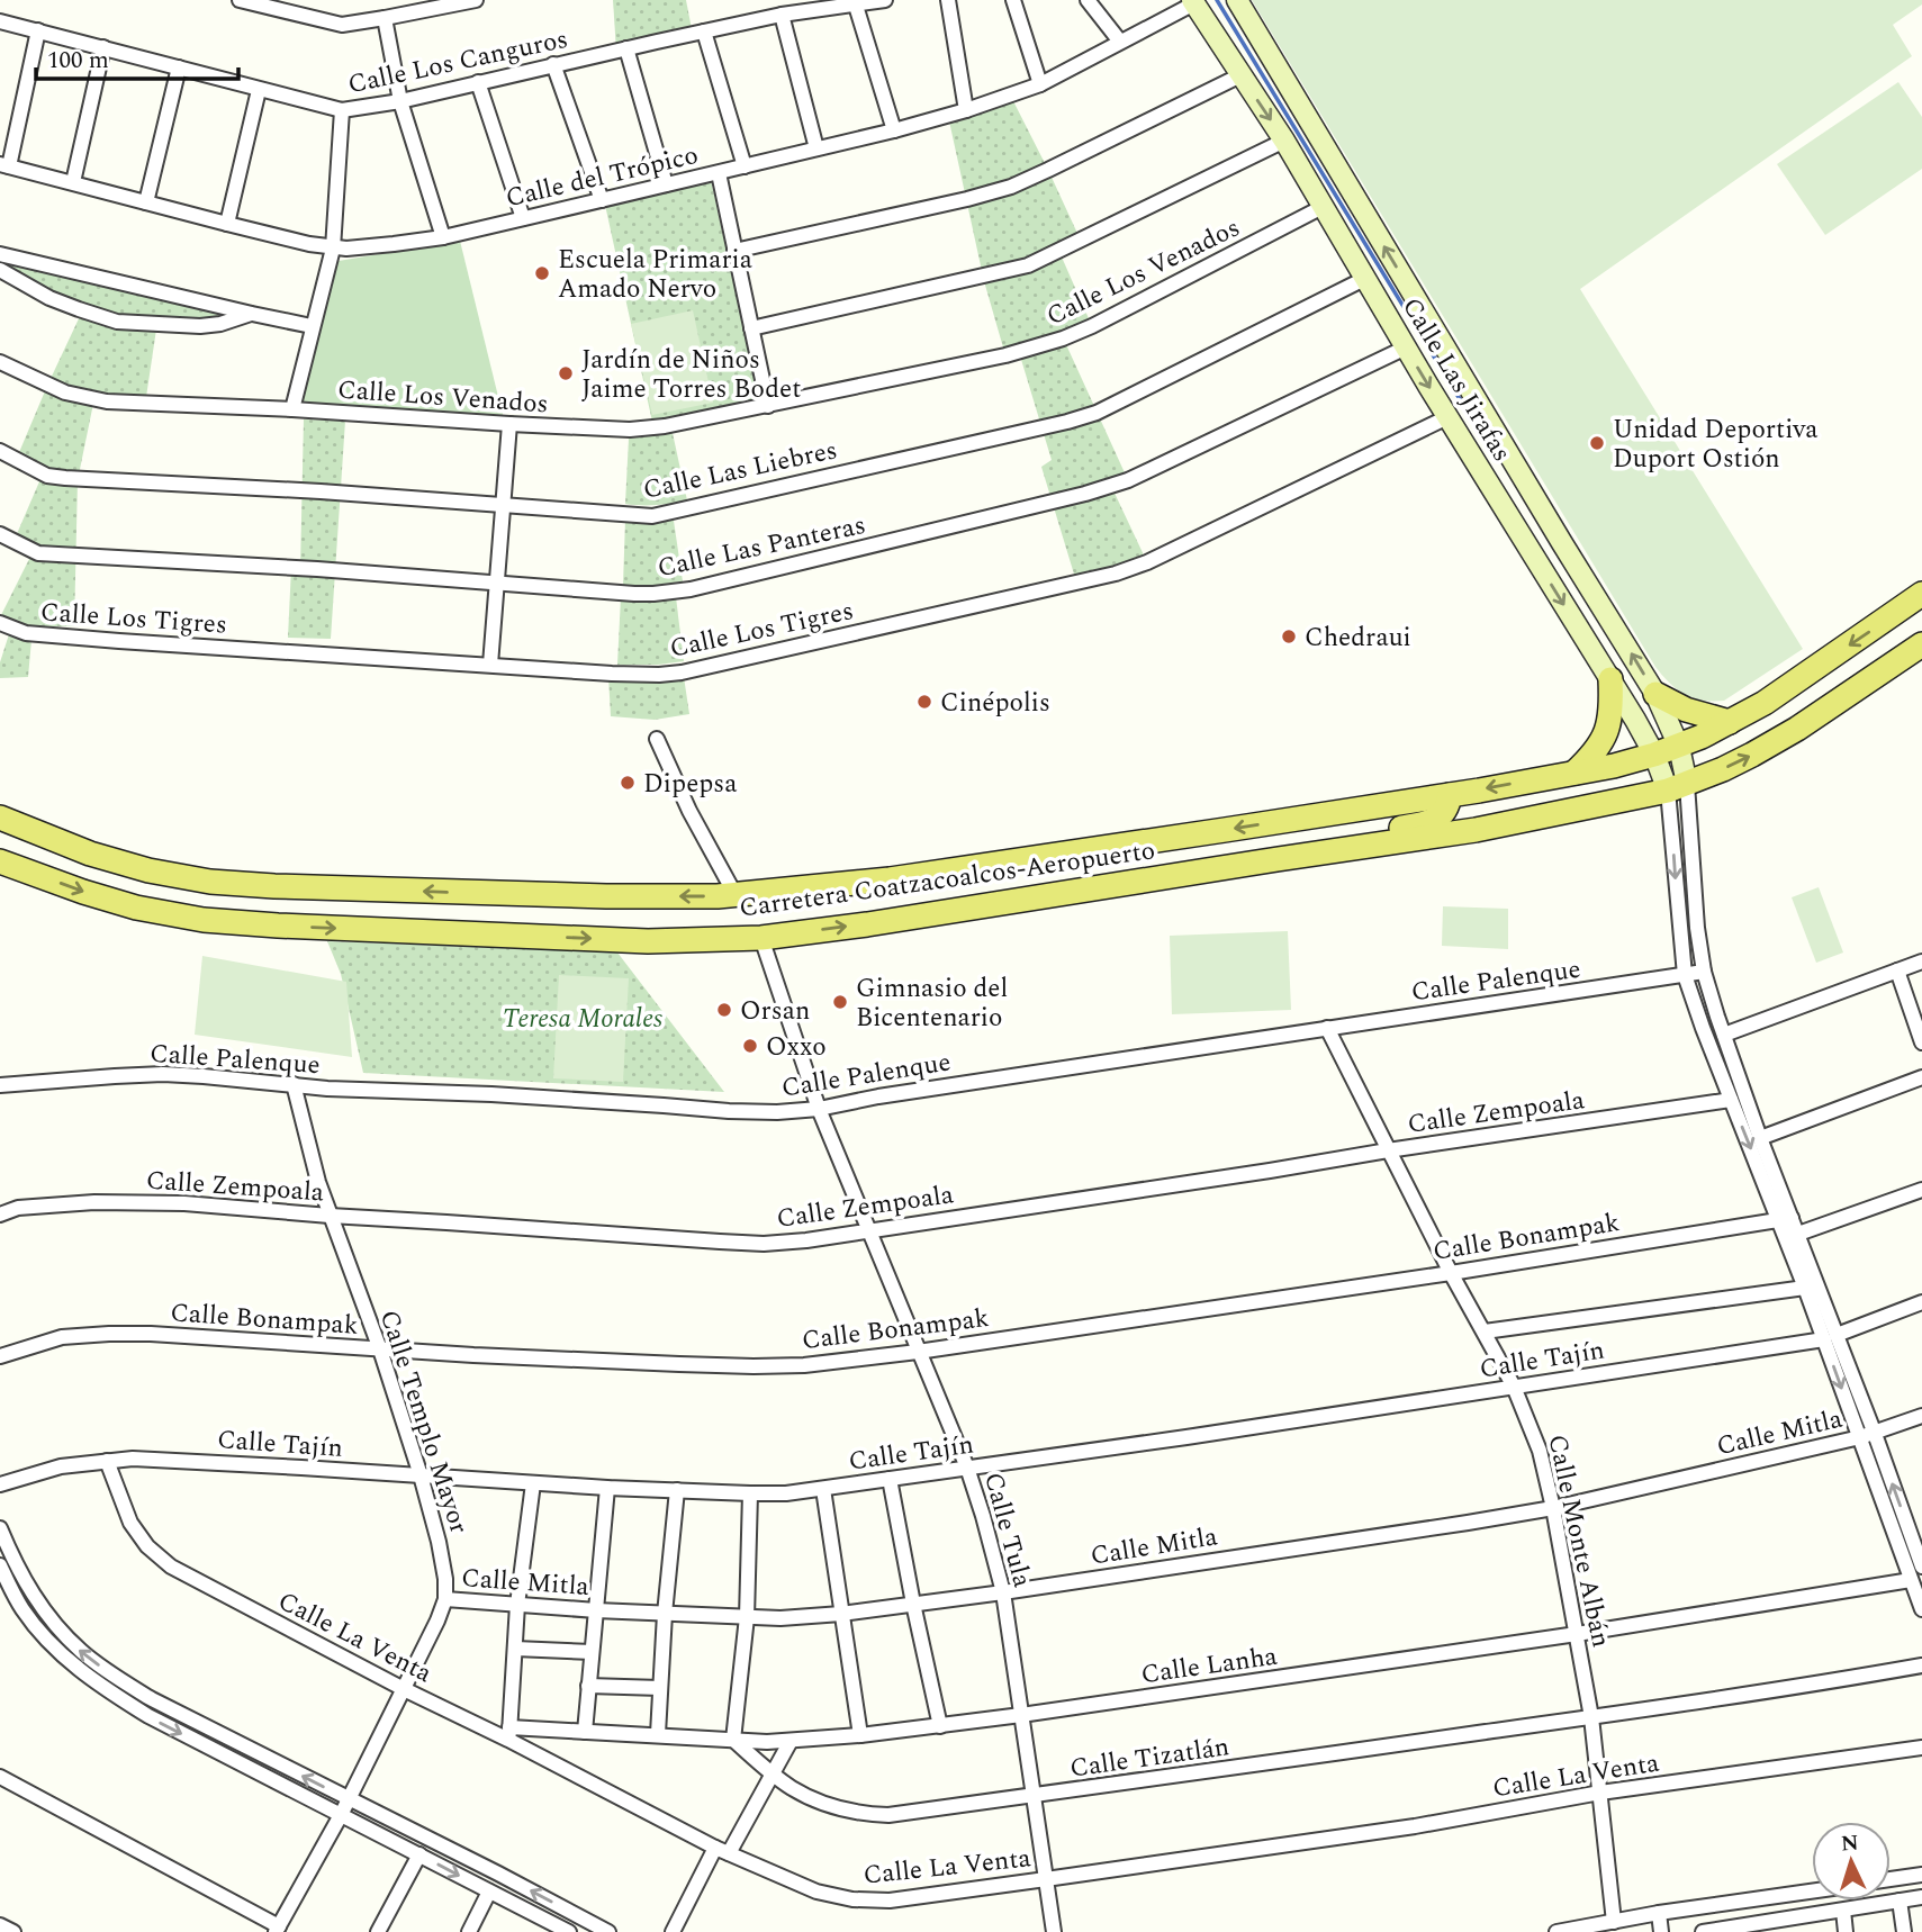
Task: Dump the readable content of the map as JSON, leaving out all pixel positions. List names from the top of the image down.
{
  "streets": {
    "main road": ["Calle Las Jirafas", "Carretera Coatzacoalcos-Aeropuerto"],
    "street": [
      "Calle Los Canguros",
      "Calle del Trópico",
      "Calle Los Venados",
      "Calle Las Liebres",
      "Calle Las Panteras",
      "Calle Los Tigres",
      "Calle Palenque",
      "Calle Zempoala",
      "Calle Bonampak",
      "Calle Tajín",
      "Calle Templo Mayor",
      "Calle Mitla",
      "Calle Tula",
      "Calle Monte Albán",
      "Calle La Venta",
      "Calle Lanha",
      "Calle Tizatlán"
    ]
  },
  "crossings": [
    ["Calle del Trópico", "Calle Las Jirafas"],
    ["Calle Los Venados", "Calle Las Jirafas"],
    ["Calle Las Jirafas", "Calle Las Liebres"],
    ["Calle Las Jirafas", "Calle Las Panteras"],
    ["Calle Las Jirafas", "Calle Los Tigres"],
    ["Calle Las Jirafas", "Carretera Coatzacoalcos-Aeropuerto"],
    ["Carretera Coatzacoalcos-Aeropuerto", "Calle Tula"],
    ["Calle Palenque", "Calle Templo Mayor"],
    ["Calle Palenque", "Calle Tula"],
    ["Calle Palenque", "Calle Monte Albán"],
    ["Calle Zempoala", "Calle Templo Mayor"],
    ["Calle Zempoala", "Calle Tula"],
    ["Calle Zempoala", "Calle Monte Albán"],
    ["Calle Bonampak", "Calle Templo Mayor"],
    ["Calle Bonampak", "Calle Tula"],
    ["Calle Bonampak", "Calle Monte Albán"],
    ["Calle Tajín", "Calle Templo Mayor"],
    ["Calle Tajín", "Calle Tula"],
    ["Calle Tajín", "Calle Monte Albán"],
    ["Calle Tajín", "Calle La Venta"],
    ["Calle Templo Mayor", "Calle Mitla"],
    ["Calle Templo Mayor", "Calle La Venta"],
    ["Calle Mitla", "Calle Tula"],
    ["Calle Mitla", "Calle Monte Albán"],
    ["Calle Tula", "Calle La Venta"],
    ["Calle Tula", "Calle Lanha"],
    ["Calle Tula", "Calle Tizatlán"],
    ["Calle Monte Albán", "Calle La Venta"],
    ["Calle Monte Albán", "Calle Lanha"],
    ["Calle Monte Albán", "Calle Tizatlán"],
    ["Calle La Venta", "Calle Lanha"],
    ["Calle Lanha", "Calle Tizatlán"]
  ],
  "parks": ["Teresa Morales"],
  "places": [
    "Escuela Primaria Amado Nervo",
    "Jardín de Niños Jaime Torres Bodet",
    "Unidad Deportiva Duport Ostión",
    "Chedraui",
    "Cinépolis",
    "Dipepsa",
    "Gimnasio del Bicentenario",
    "Orsan",
    "Oxxo"
  ],
  "scale_bar": "100 m",
  "north": "top"
}
